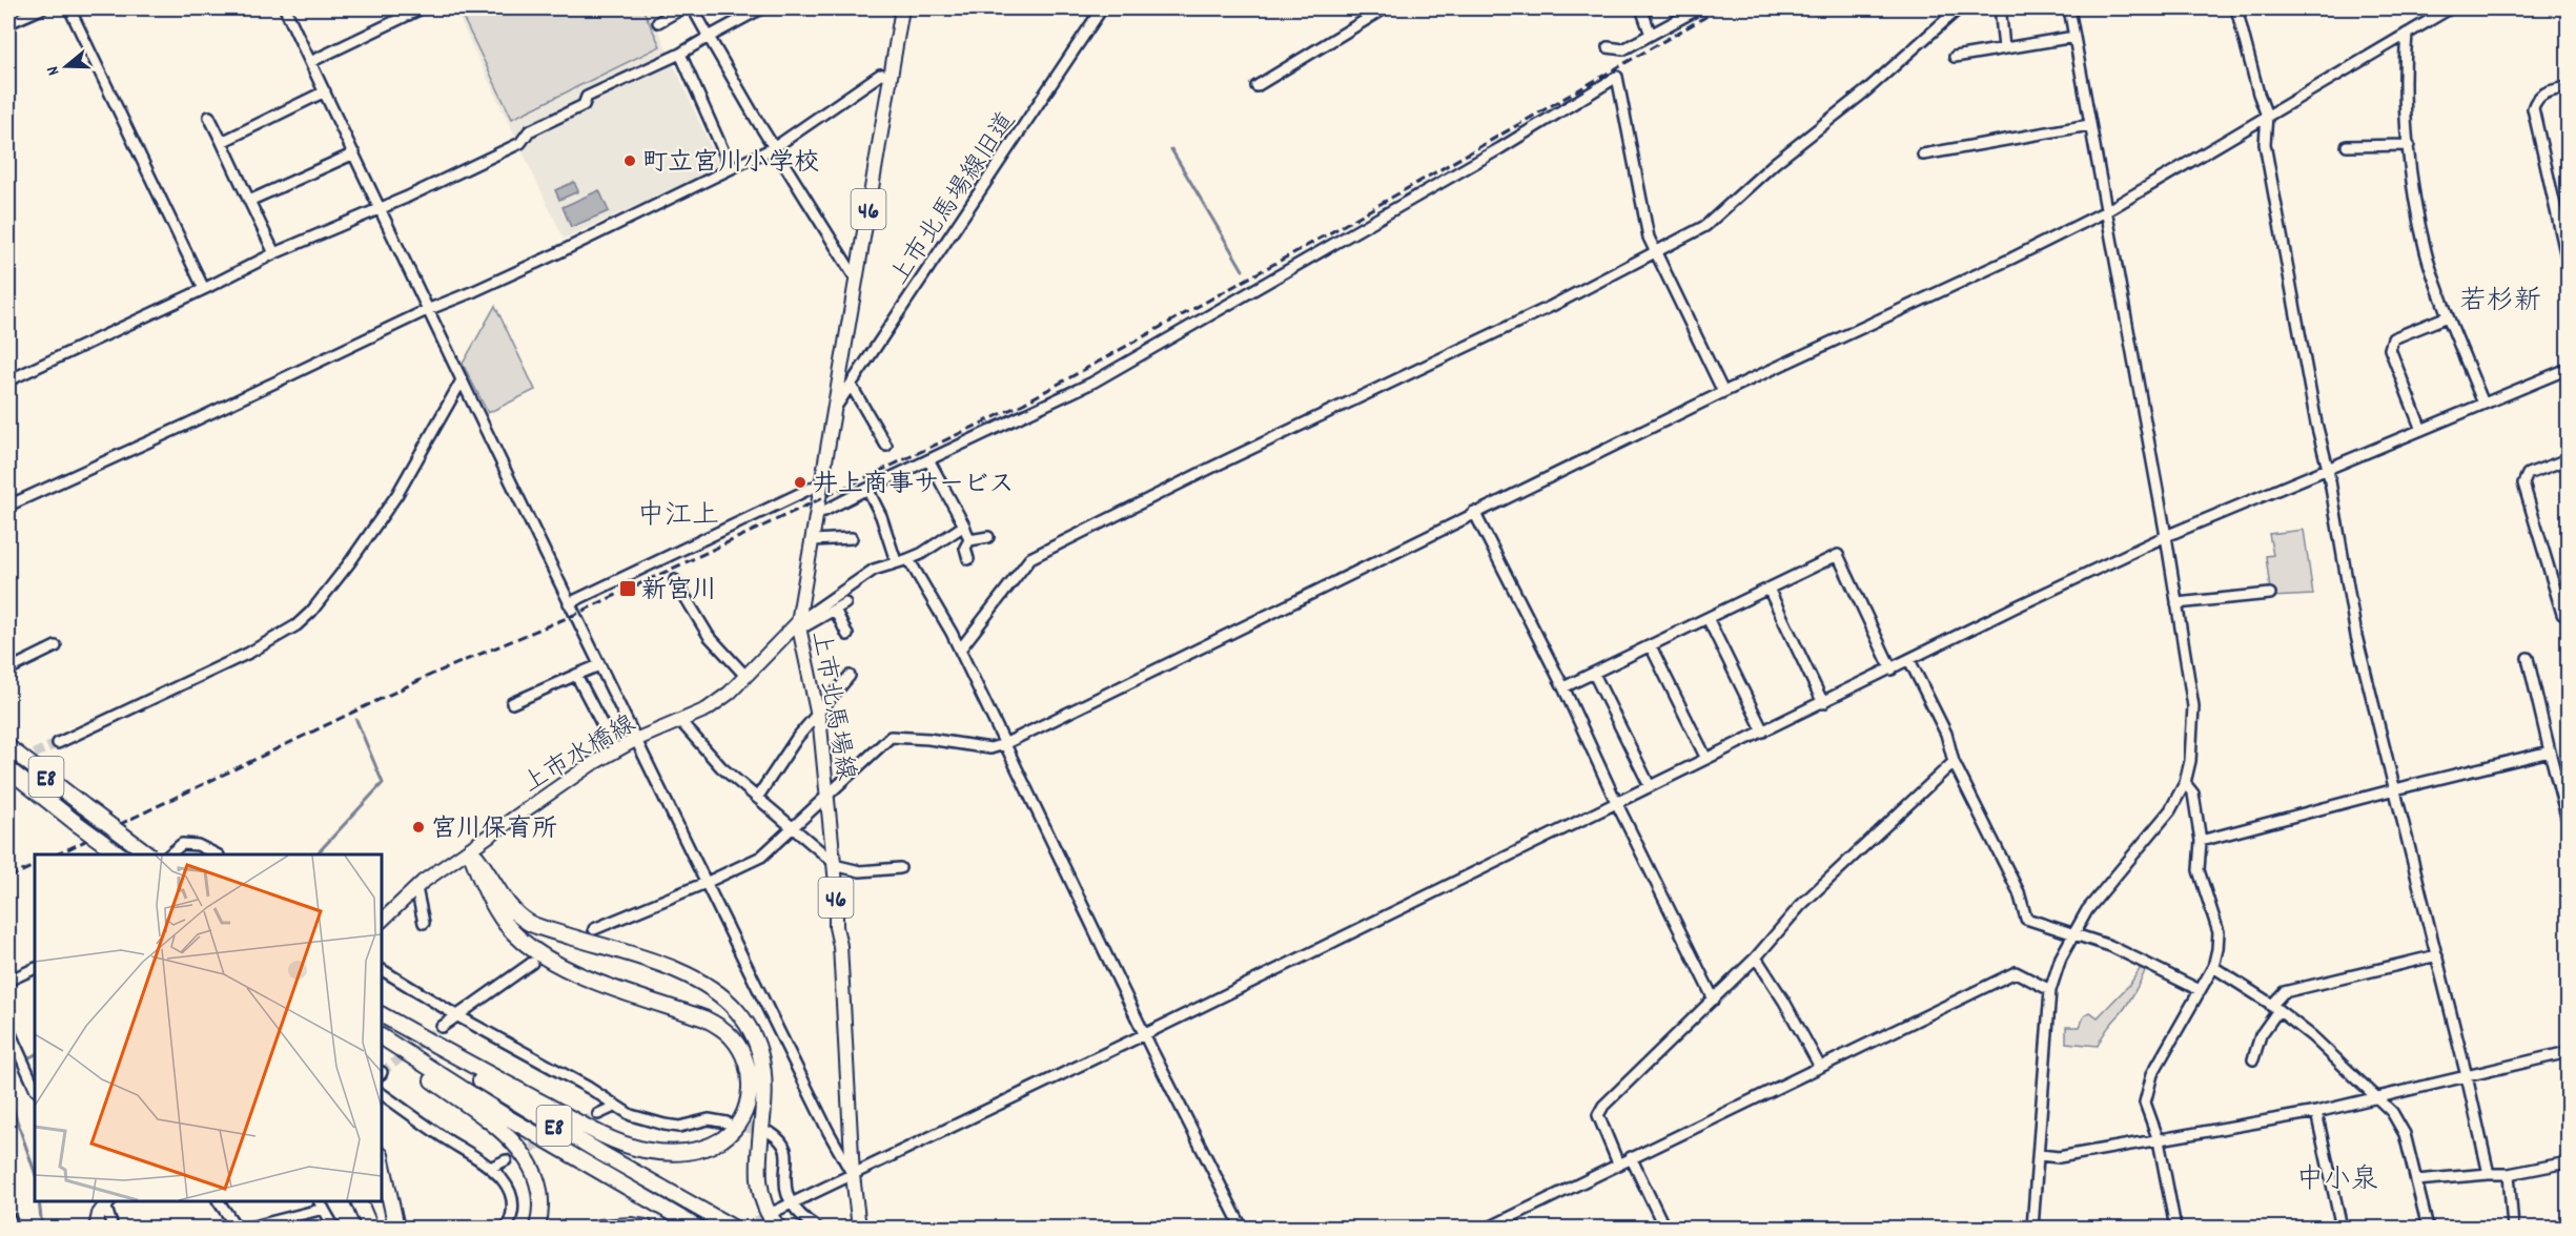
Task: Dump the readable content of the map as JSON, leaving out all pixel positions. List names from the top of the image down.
{
  "streets": {
    "highway": ["E8"],
    "main road": ["46", "上市北馬場線", "上市水橋線"],
    "street": ["上市北馬場線旧道"]
  },
  "crossings": [
    ["上市北馬場線旧道", "上市北馬場線"],
    ["上市北馬場線", "上市水橋線"]
  ],
  "districts": ["若杉新", "中江上", "中小泉"],
  "places": {
    "other": ["町立宮川小学校", "井上商事サービス", "宮川保育所"],
    "transit": ["新宮川"]
  },
  "north": "left"
}
